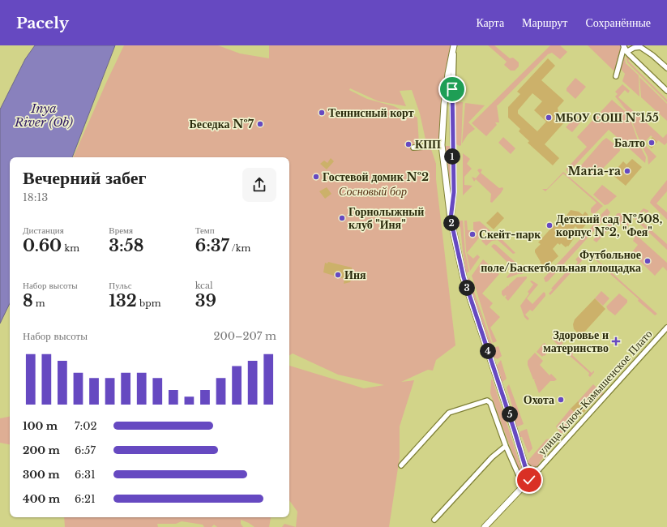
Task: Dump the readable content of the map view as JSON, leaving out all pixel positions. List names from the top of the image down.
{
  "streets": {
    "main road": ["улица Ключ-Камышенское Плато"]
  },
  "water": ["Inya River (Ob)"],
  "parks": ["Сосновый бор"],
  "places": {
    "other": [
      "Теннисный корт",
      "МБОУ СОШ №155",
      "Беседка №7",
      "Балто",
      "КПП",
      "Maria-ra",
      "Гостевой домик №2",
      "Горнолыжный клуб \"Иня\"",
      "Детский сад №508, корпус №2, \"Фея\"",
      "Скейт-парк",
      "Футбольное поле/Баскетбольная площадка",
      "Иня",
      "Охота"
    ],
    "health": ["Здоровье и материнство"]
  },
  "page": {
    "header": "Pacely",
    "nav": ["Карта", "Маршрут", "Сохранённые"],
    "pins": [
      "1",
      "2",
      "3",
      "4",
      "5"
    ],
    "heading": ["Вечерний забег", "18:13"],
    "stats": [
      ["Дистанция", "0.60 km"],
      ["Время", "3:58"],
      ["Темп", "6:37 /km"],
      ["Набор высоты", "8 m"],
      ["Пульс", "132 bpm"],
      ["kcal", "39"]
    ],
    "chart": ["Набор высоты", "200–207 m"],
    "list": [
      {
        "name": "100 m",
        "note": "7:02"
      },
      {
        "name": "200 m",
        "note": "6:57"
      },
      {
        "name": "300 m",
        "note": "6:31"
      },
      {
        "name": "400 m",
        "note": "6:21"
      }
    ]
  }
}
